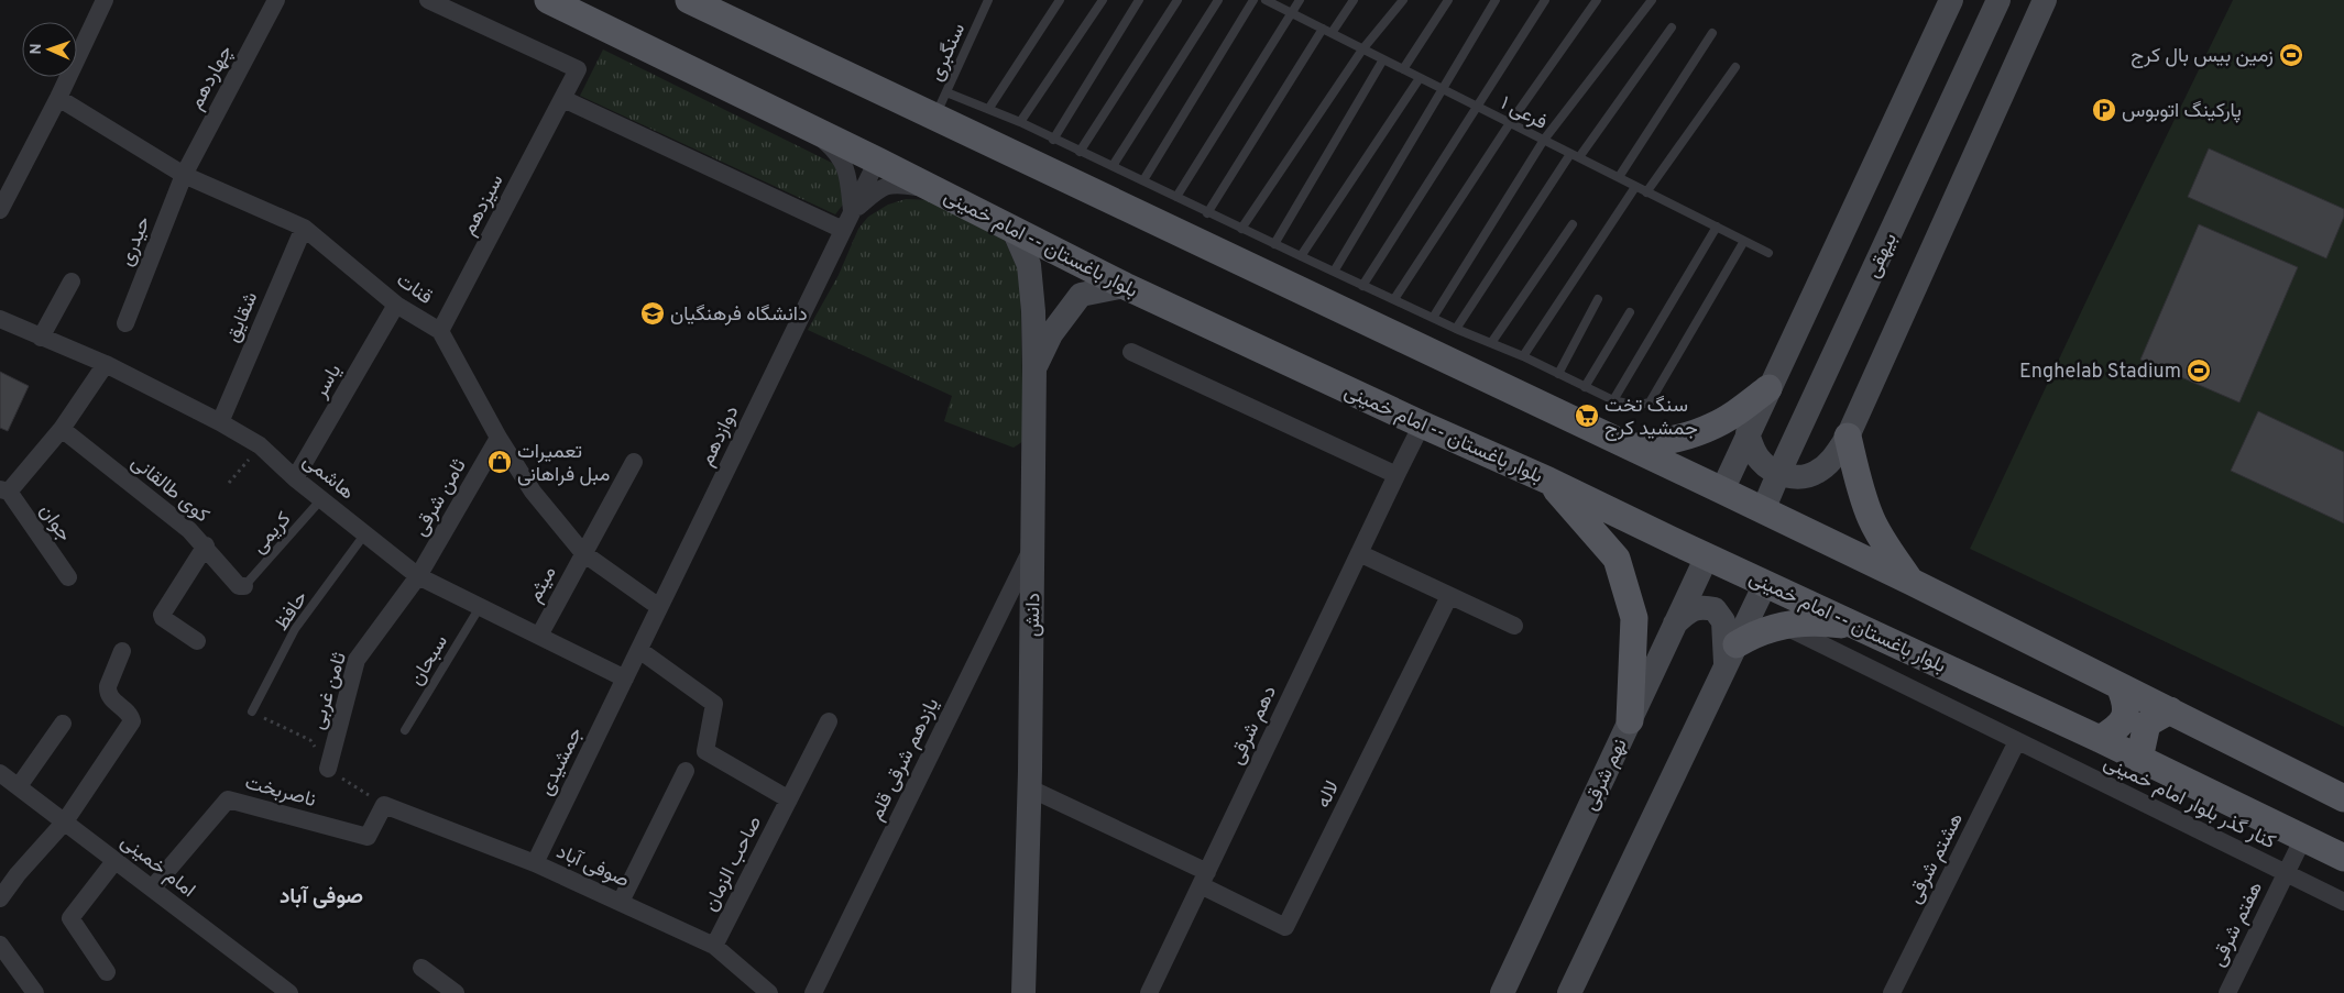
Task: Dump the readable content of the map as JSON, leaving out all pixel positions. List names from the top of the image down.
{
  "streets": {
    "main road": ["بلوار باغستان -- امام خمینی"],
    "street": [
      "چهاردهم",
      "سیزدهم",
      "حیدری",
      "بیهقی",
      "قنات",
      "شقایق",
      "یاسر",
      "دوازدهم",
      "هاشمی",
      "کوی طالقانی",
      "ثامن شرقی",
      "جوان",
      "میثم",
      "دانش",
      "ثامن غربی",
      "دهم شرقی",
      "یازدهم شرقی قلم",
      "جمشیدی",
      "نهم شرقی",
      "ناصربخت",
      "لاله",
      "کنار گذر بلوار امام خمینی",
      "هشتم شرقی",
      "صاحب الزمان",
      "امام خمینی",
      "صوفی آباد",
      "هفتم شرقی"
    ],
    "lane": [
      "سنگبری",
      "۱ فرعی",
      "کریمی",
      "حافظ",
      "سبحان"
    ]
  },
  "crossings": [
    ["چهاردهم", "حیدری"],
    ["چهاردهم", "قنات"],
    ["سیزدهم", "قنات"],
    ["حیدری", "قنات"],
    ["بلوار باغستان -- امام خمینی", "دوازدهم"],
    ["بلوار باغستان -- امام خمینی", "دانش"],
    ["بلوار باغستان -- امام خمینی", "دهم شرقی"],
    ["بلوار باغستان -- امام خمینی", "نهم شرقی"],
    ["بلوار باغستان -- امام خمینی", "هفتم شرقی"],
    ["قنات", "شقایق"],
    ["قنات", "یاسر"],
    ["قنات", "دوازدهم"],
    ["قنات", "ثامن شرقی"],
    ["قنات", "میثم"],
    ["شقایق", "هاشمی"],
    ["یاسر", "هاشمی"],
    ["دوازدهم", "هاشمی"],
    ["دوازدهم", "جمشیدی"],
    ["هاشمی", "ثامن شرقی"],
    ["هاشمی", "کریمی"],
    ["هاشمی", "میثم"],
    ["هاشمی", "حافظ"],
    ["هاشمی", "سبحان"],
    ["هاشمی", "ثامن غربی"],
    ["هاشمی", "جمشیدی"],
    ["کوی طالقانی", "کریمی"],
    ["ثامن شرقی", "ثامن غربی"],
    ["دانش", "یازدهم شرقی قلم"],
    ["دهم شرقی", "لاله"],
    ["جمشیدی", "صوفی آباد"],
    ["ناصربخت", "امام خمینی"],
    ["ناصربخت", "صوفی آباد"],
    ["کنار گذر بلوار امام خمینی", "هشتم شرقی"],
    ["کنار گذر بلوار امام خمینی", "هفتم شرقی"],
    ["صاحب الزمان", "صوفی آباد"]
  ],
  "districts": ["صوفی آباد"],
  "places": {
    "sports": ["زمین بیس بال کرج", "Enghelab Stadium"],
    "parking": ["پارکینگ اتوبوس"],
    "school or university": ["دانشگاه فرهنگیان"],
    "supermarket": ["سنگ تخت جمشید کرج"],
    "shop": ["تعمیرات مبل فراهانی"]
  },
  "north": "left"
}
